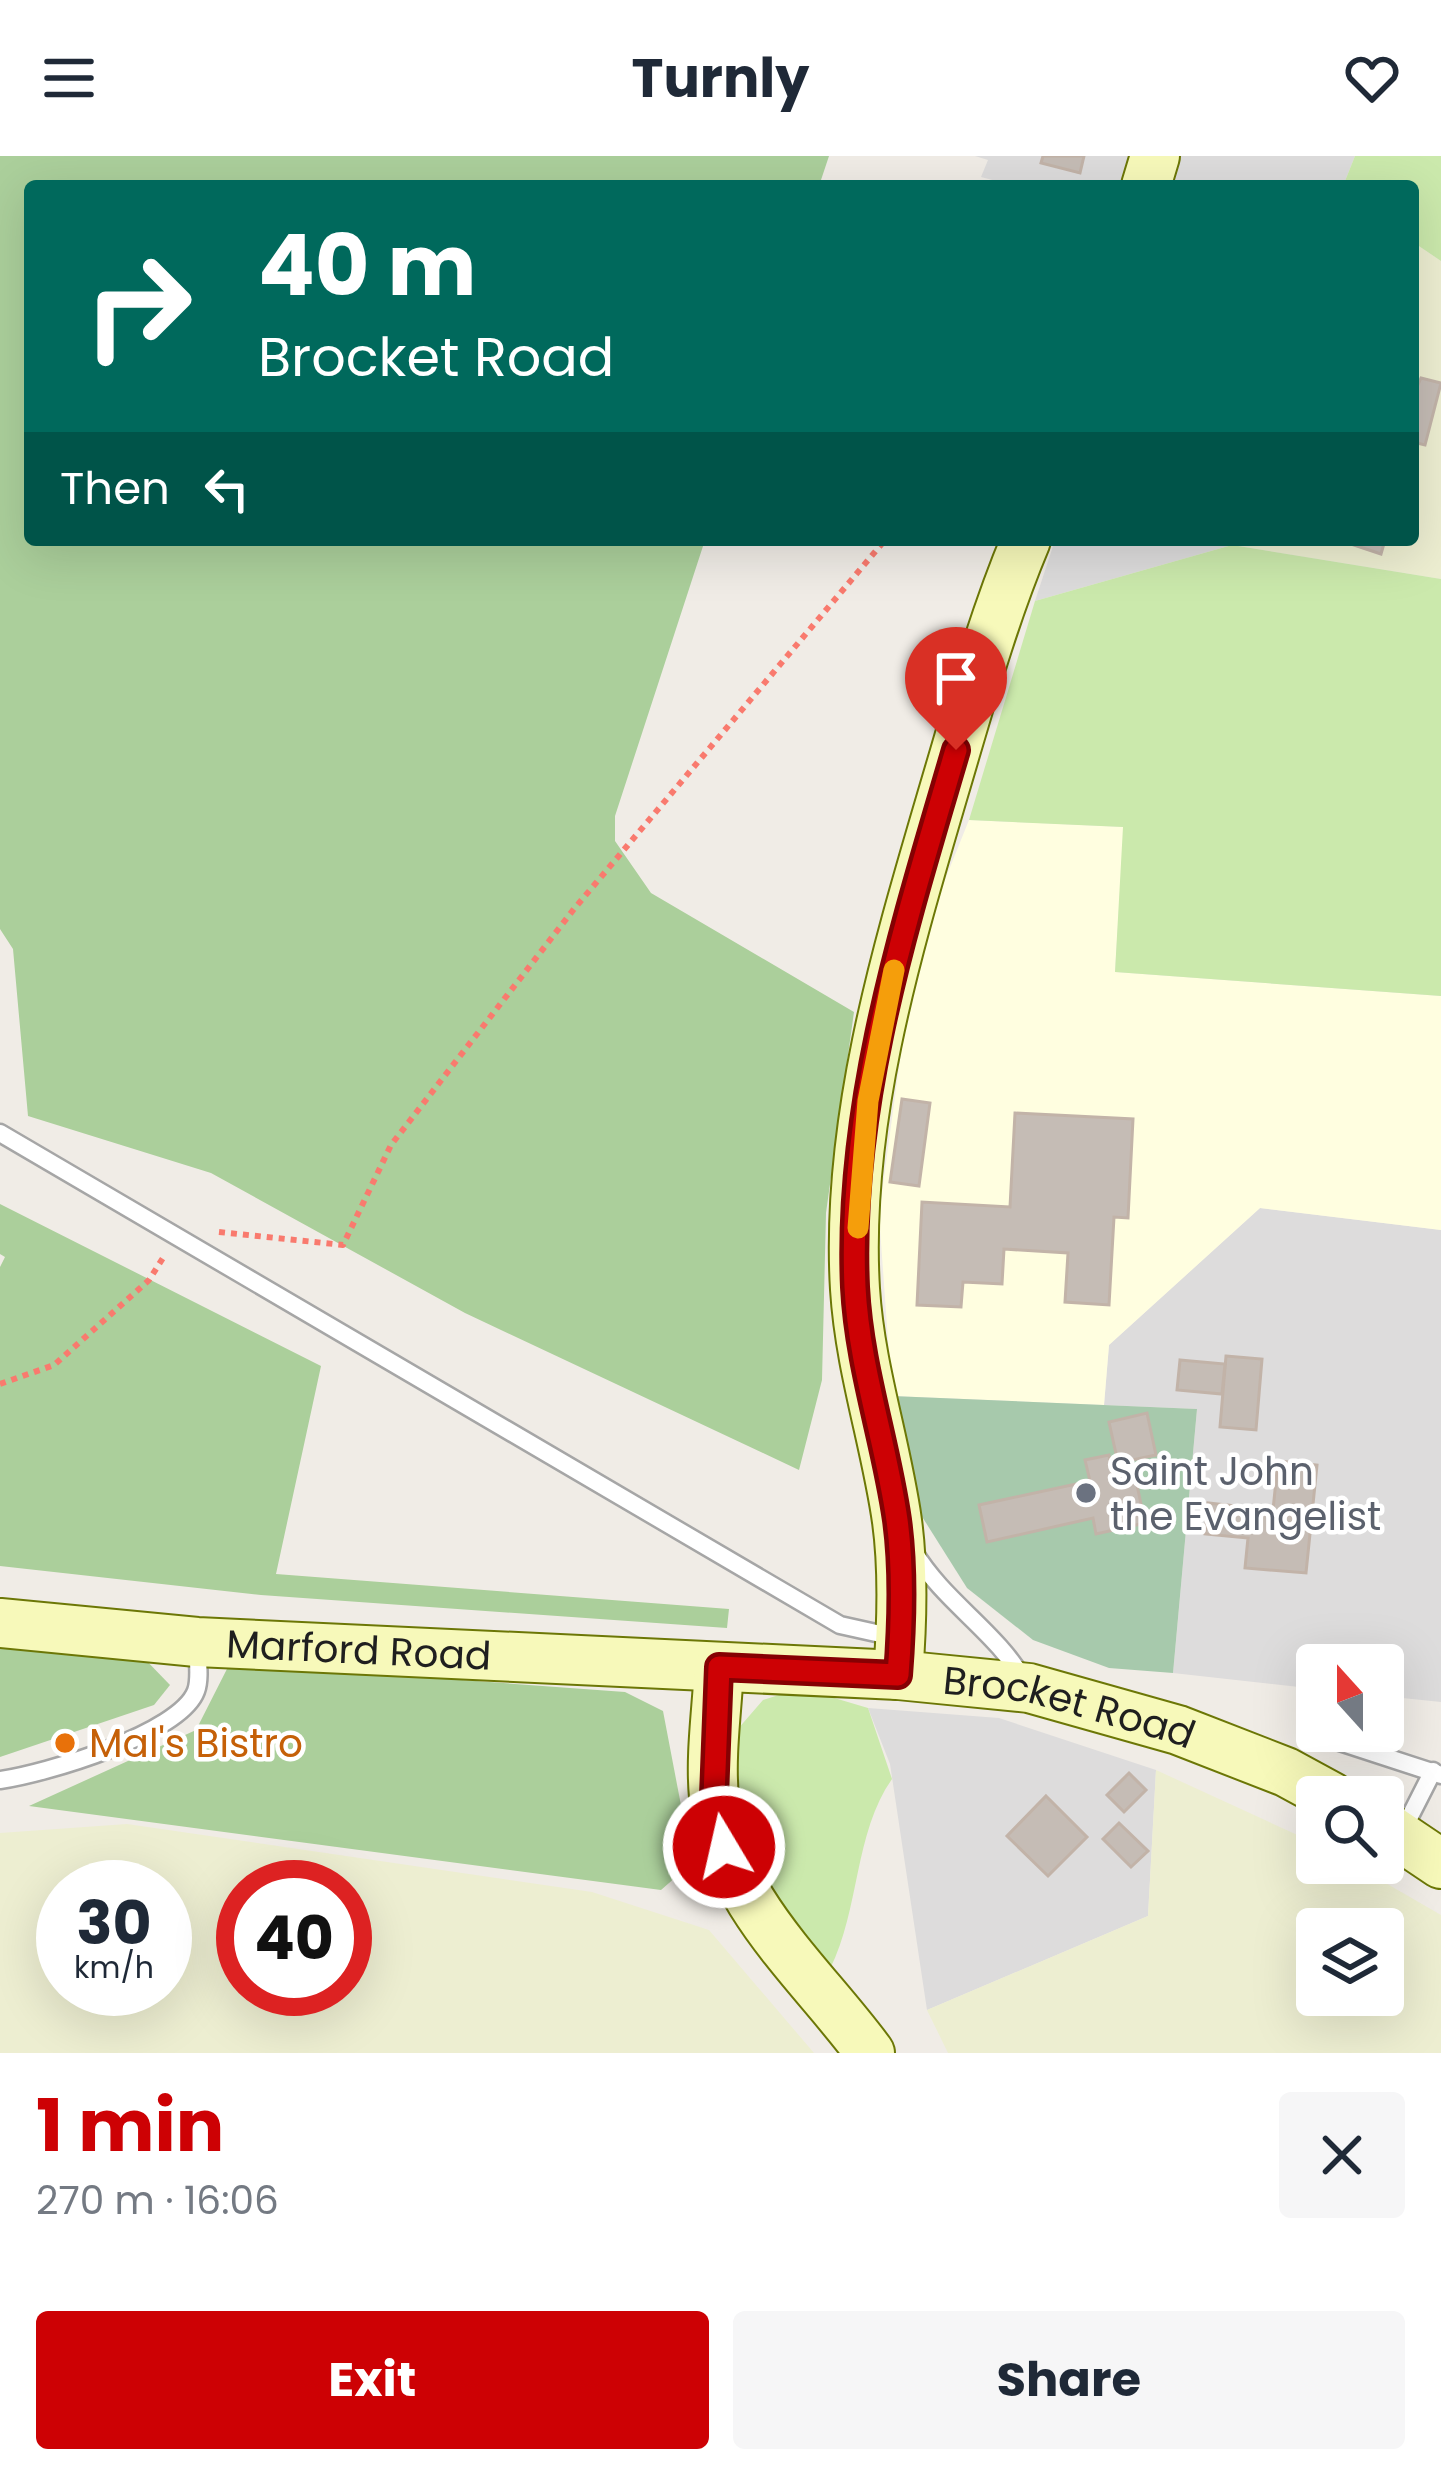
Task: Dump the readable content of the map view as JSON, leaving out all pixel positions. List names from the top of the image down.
{
  "streets": {
    "street": ["Marford Road", "Brocket Road"]
  },
  "crossings": [
    ["Marford Road", "Brocket Road"]
  ],
  "places": ["Saint John the Evangelist", "Mal's Bistro"],
  "north": "top",
  "page": {
    "header": "Turnly",
    "turn": ["40 m", "Brocket Road"],
    "then": "Then",
    "speed": "30 km/h",
    "limit": "40",
    "heading": ["1 min", "270 m · 16:06"],
    "buttons": ["Exit", "Share"]
  }
}
